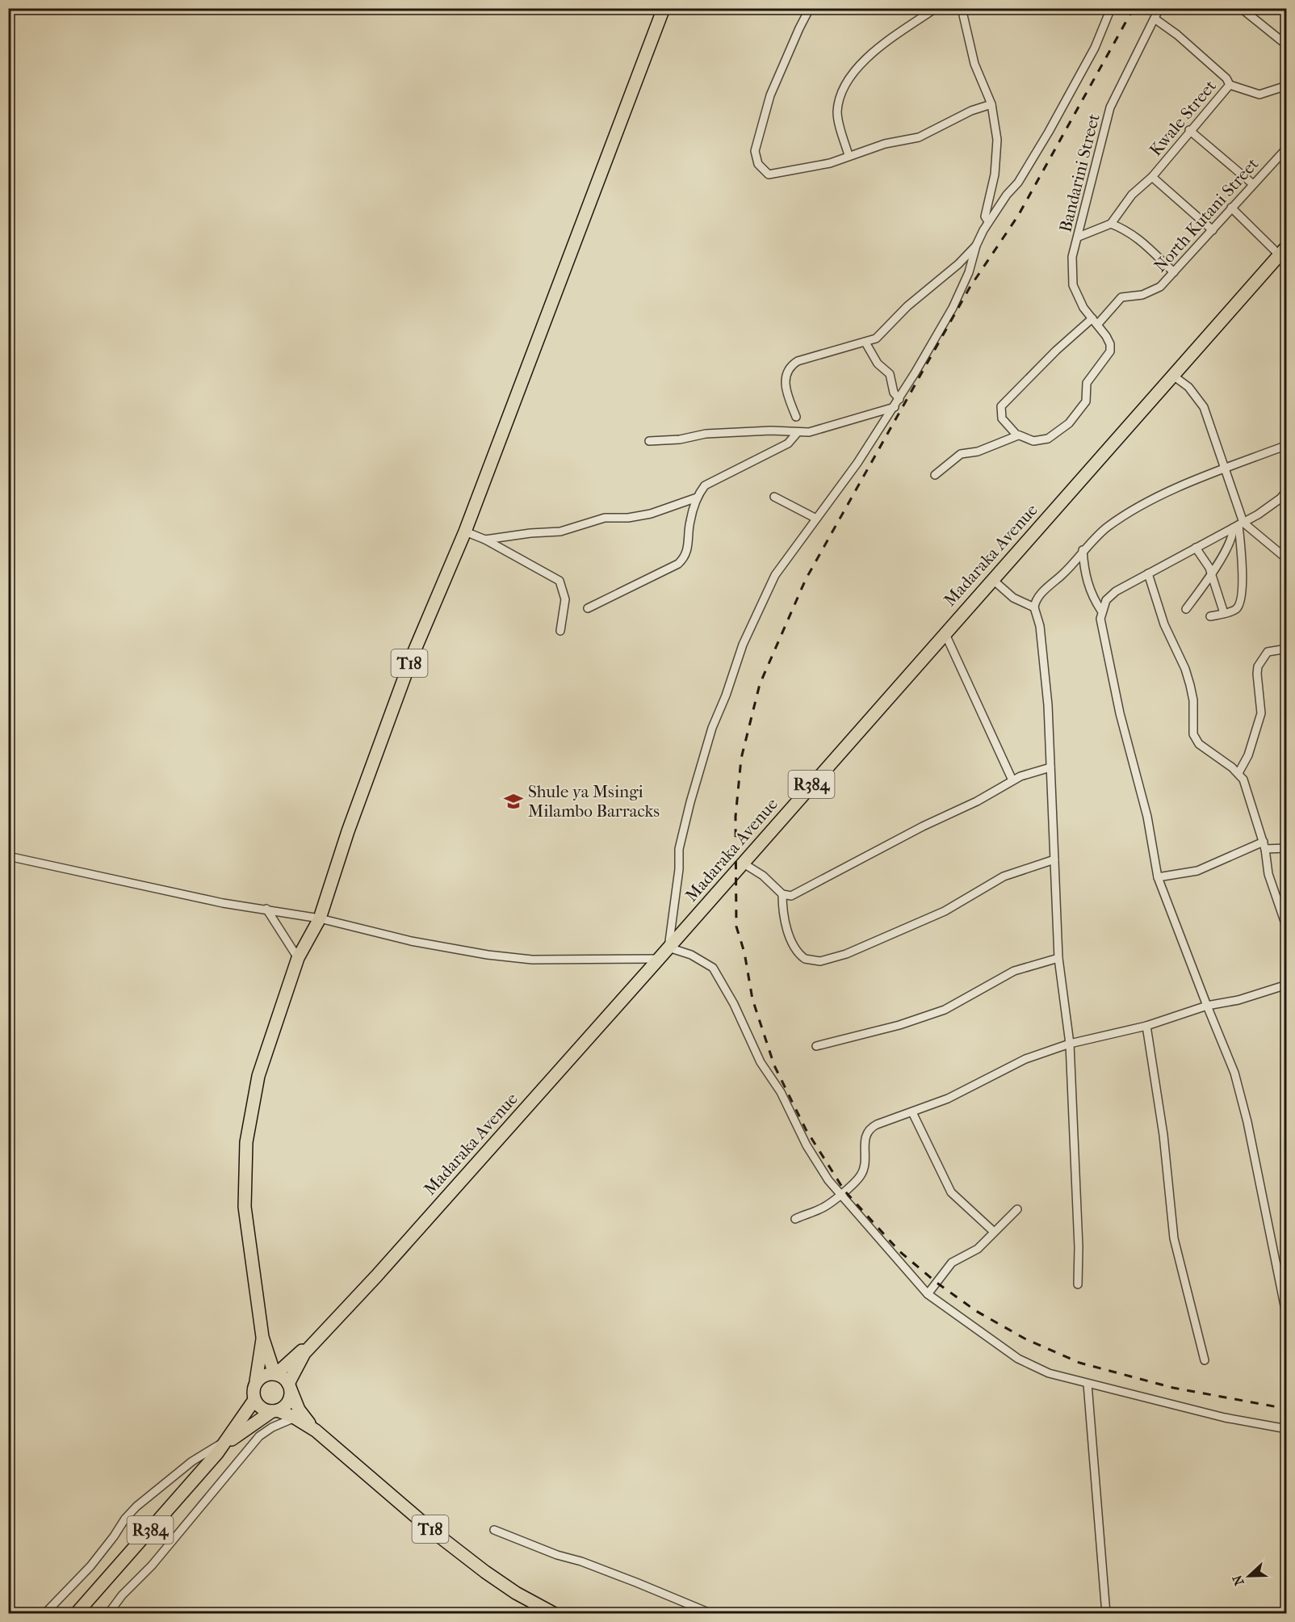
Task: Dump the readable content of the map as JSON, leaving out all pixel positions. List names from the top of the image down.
{
  "streets": {
    "main road": ["Madaraka Avenue", "T18", "R384"],
    "street": ["Kwale Street", "Bandarini Street", "North Kutani Street"]
  },
  "crossings": [
    ["Kwale Street", "Bandarini Street"],
    ["Bandarini Street", "North Kutani Street"],
    ["Madaraka Avenue", "R384"],
    ["T18", "R384"]
  ],
  "places": {
    "school or university": ["Shule ya Msingi Milambo Barracks"]
  },
  "north": "left"
}
